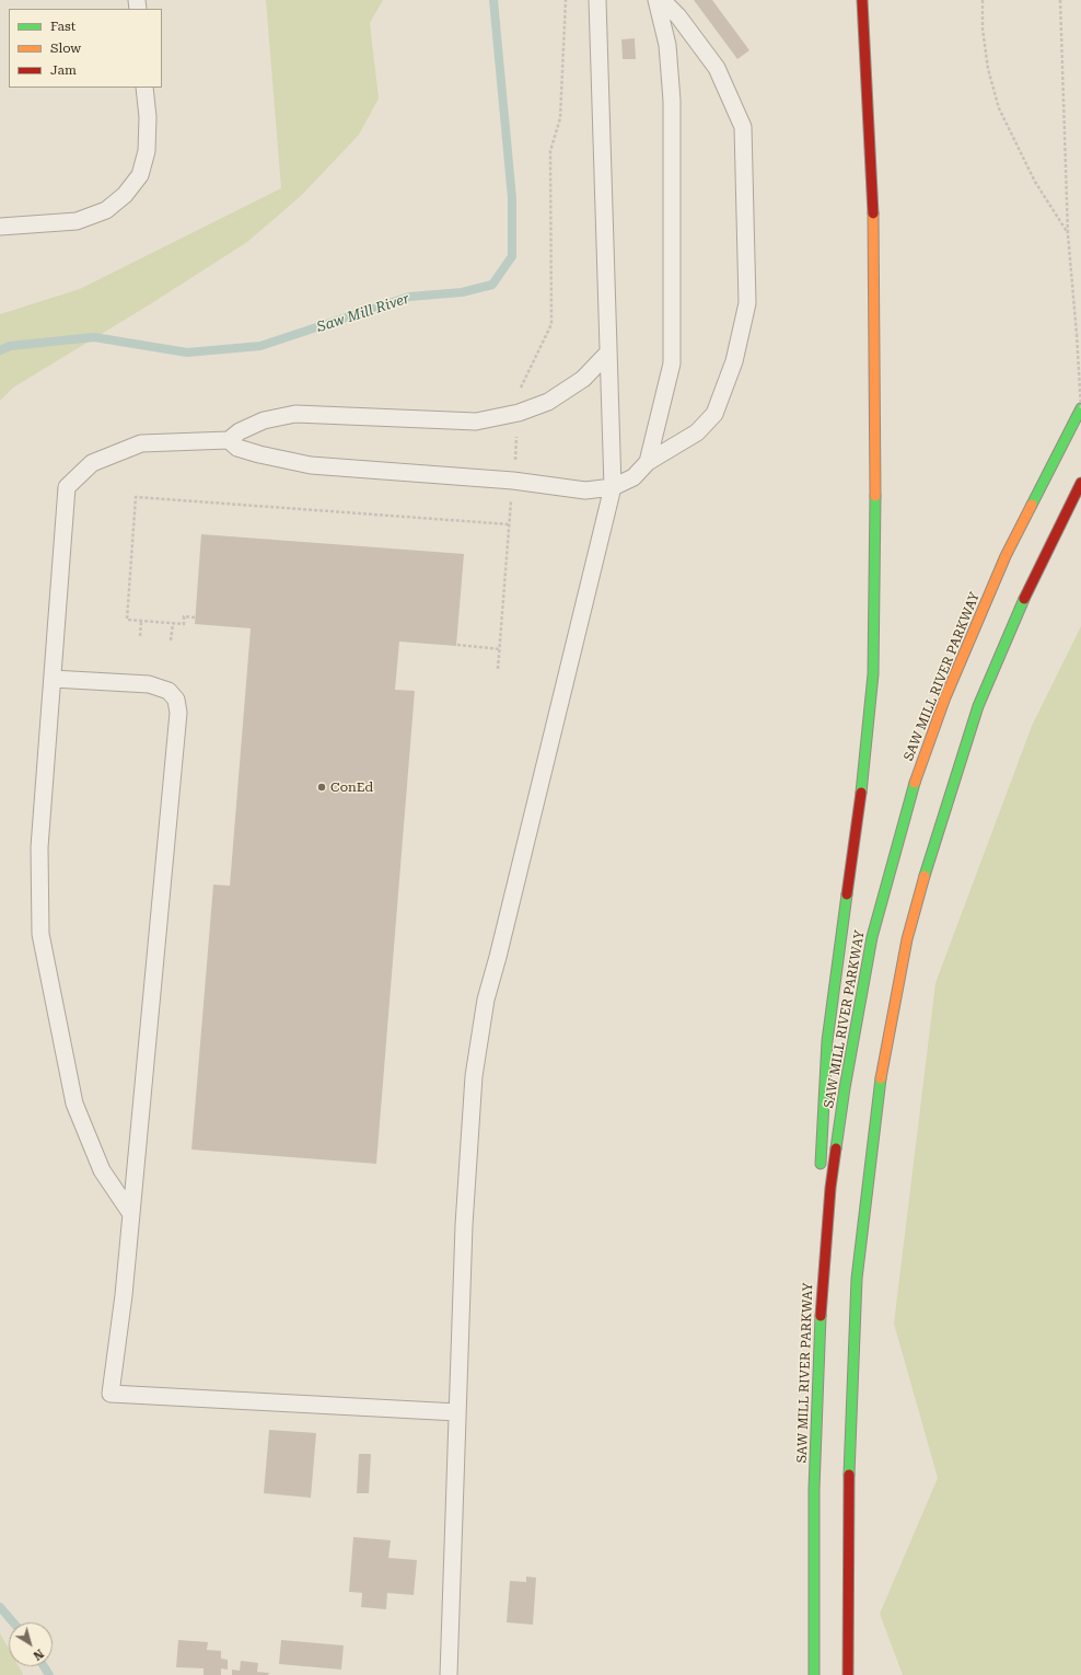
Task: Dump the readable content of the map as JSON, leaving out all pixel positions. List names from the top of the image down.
{
  "streets": {
    "highway": ["SAW MILL RIVER PARKWAY"]
  },
  "water": ["Saw Mill River"],
  "places": ["ConEd"],
  "legend": ["Fast", "Slow", "Jam"],
  "north": "bottom right"
}
